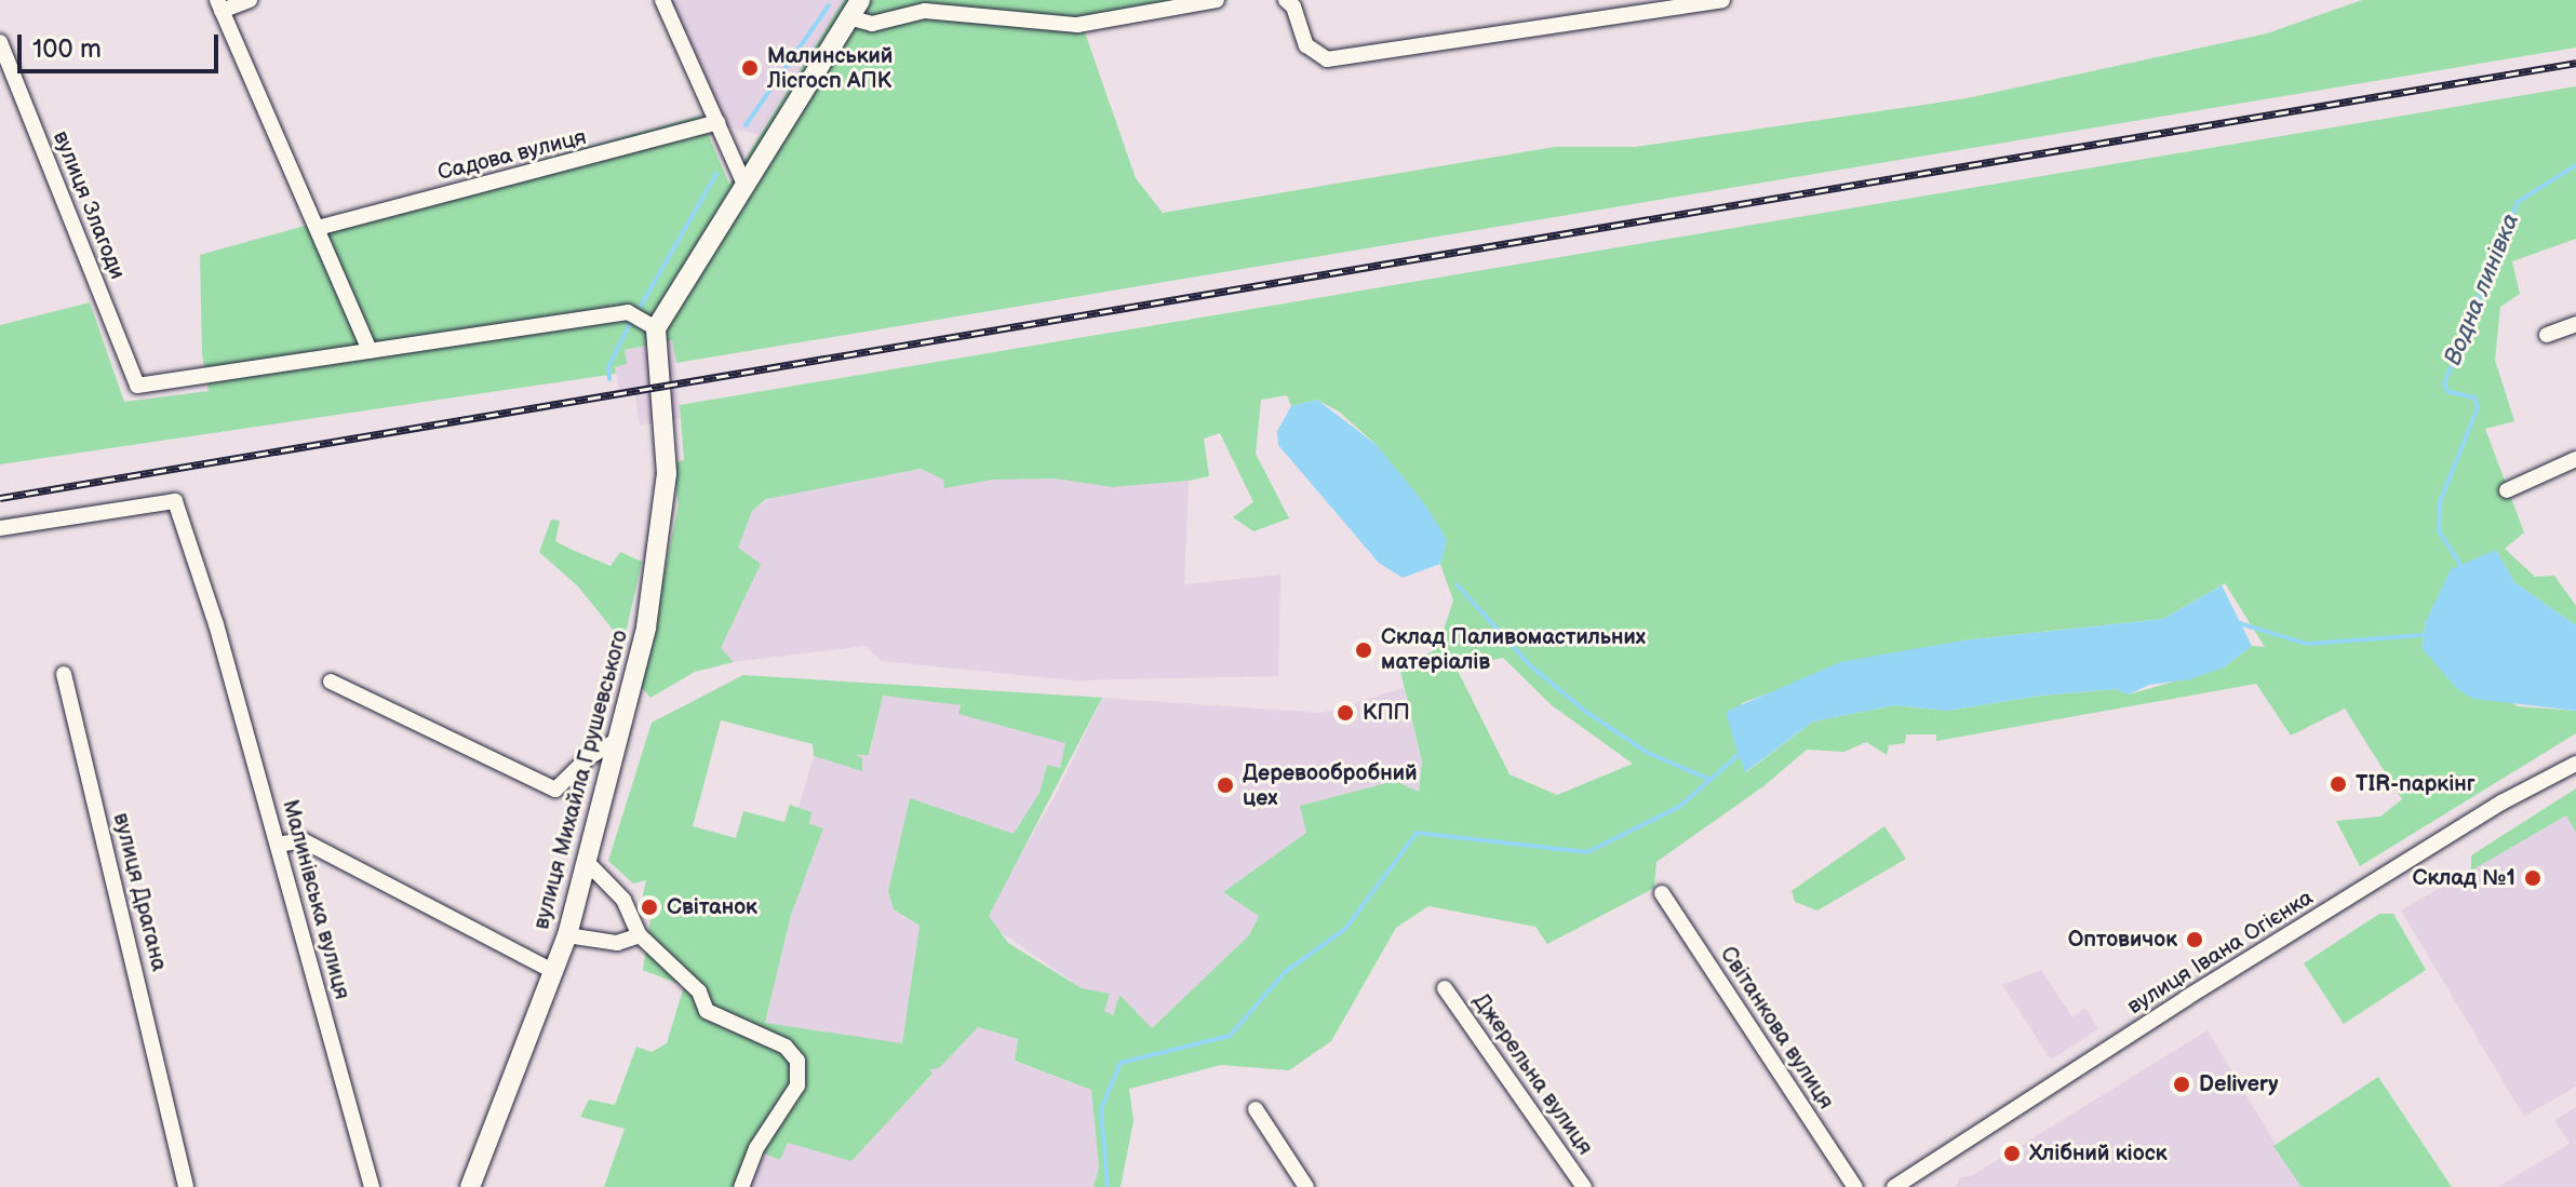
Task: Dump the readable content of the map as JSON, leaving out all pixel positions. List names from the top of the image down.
{
  "streets": {
    "street": [
      "Садова вулиця",
      "вулиця Злагоди",
      "вулиця Михайла Грушевського",
      "вулиця Драгана",
      "Малинівська вулиця",
      "вулиця Івана Огієнка",
      "Світанкова вулиця",
      "Джерельна вулиця"
    ]
  },
  "water": ["Водна линівка"],
  "places": [
    "Малинський Лісгосп АПК",
    "Склад Паливомастильних матеріалів",
    "КПП",
    "TIR-паркінг",
    "Деревообробний цех",
    "Склад №1",
    "Світанок",
    "Оптовичок",
    "Delivery",
    "Хлібний кіоск"
  ],
  "scale_bar": "100 m"
}
